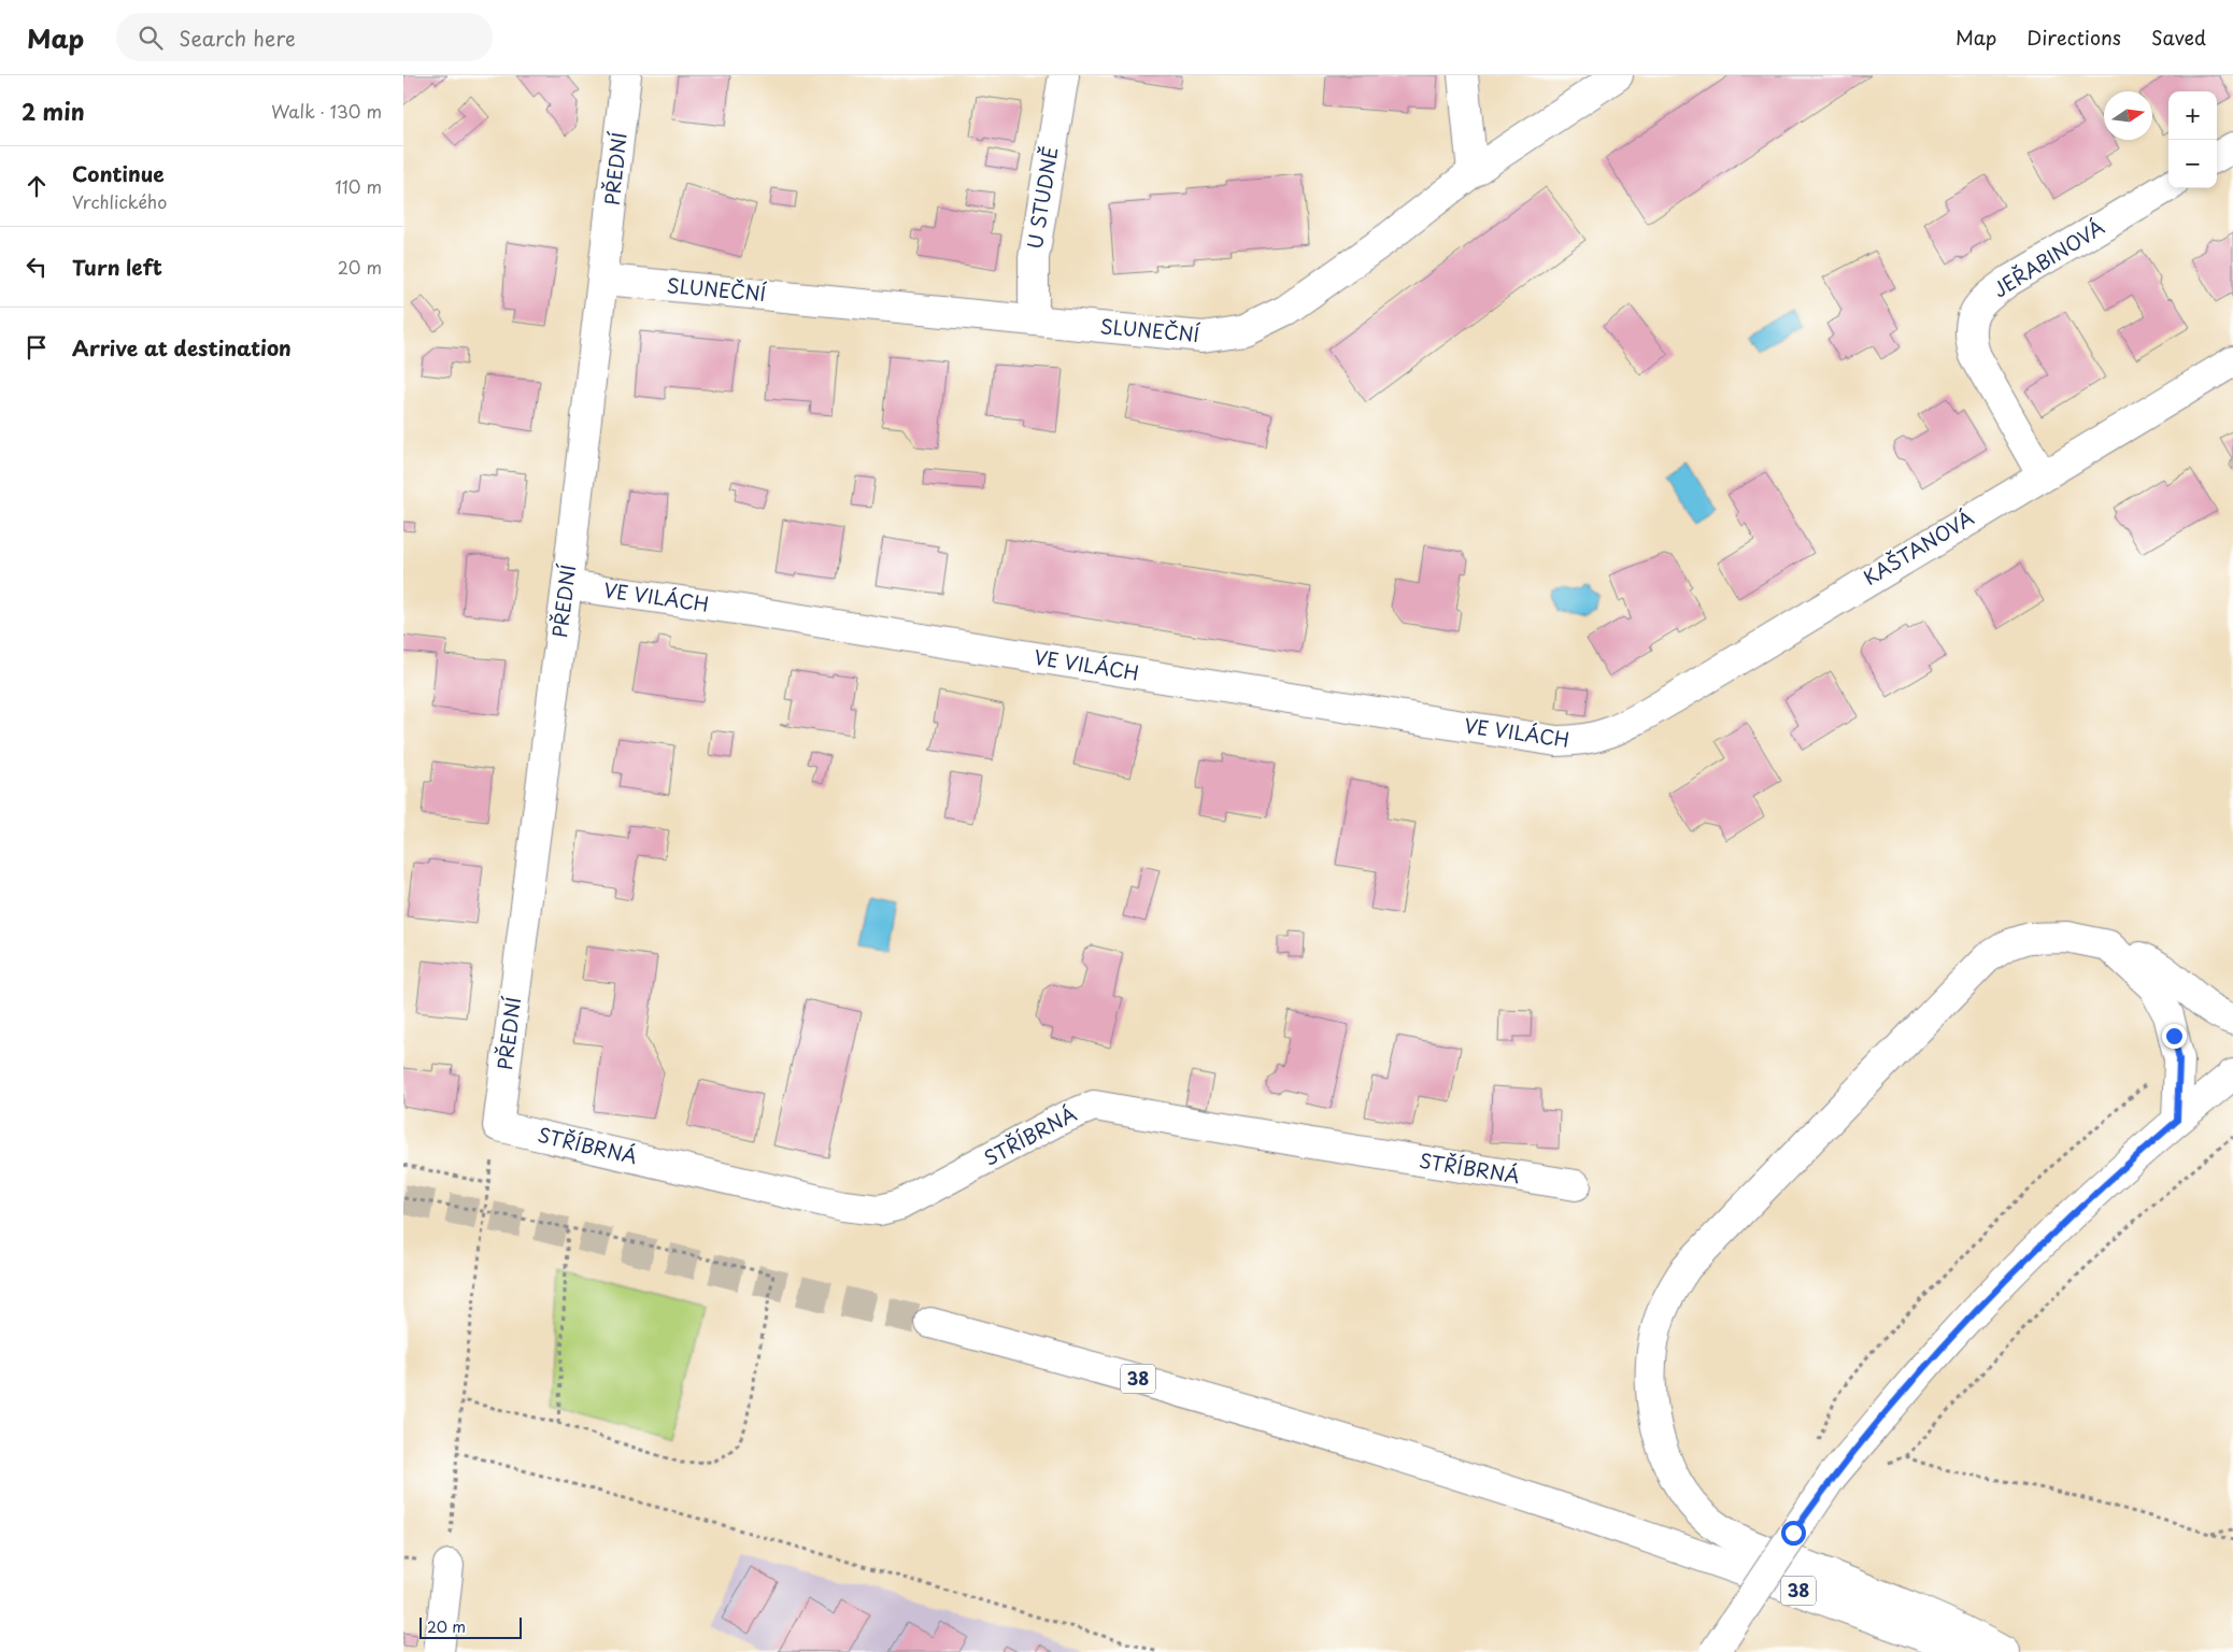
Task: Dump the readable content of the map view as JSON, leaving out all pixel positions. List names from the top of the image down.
{
  "streets": {
    "street": [
      "PŘEDNÍ",
      "U STUDNĚ",
      "JEŘABINOVÁ",
      "SLUNEČNÍ",
      "KAŠTANOVÁ",
      "VE VILÁCH",
      "STŘÍBRNÁ",
      "38"
    ]
  },
  "crossings": [
    ["PŘEDNÍ", "SLUNEČNÍ"],
    ["PŘEDNÍ", "VE VILÁCH"],
    ["PŘEDNÍ", "STŘÍBRNÁ"],
    ["U STUDNĚ", "SLUNEČNÍ"],
    ["JEŘABINOVÁ", "KAŠTANOVÁ"],
    ["KAŠTANOVÁ", "VE VILÁCH"]
  ],
  "scale_bar": "20 m",
  "north": "right",
  "page": {
    "header": "Map",
    "search": "Search here",
    "nav": ["Map", "Directions", "Saved"],
    "heading": ["2 min", "Walk · 130 m"],
    "map_buttons": ["+", "−"],
    "list": [
      ["Continue", "Vrchlického", "110 m"],
      ["Turn left", "20 m"],
      "Arrive at destination"
    ],
    "scale": "20 m"
  }
}
